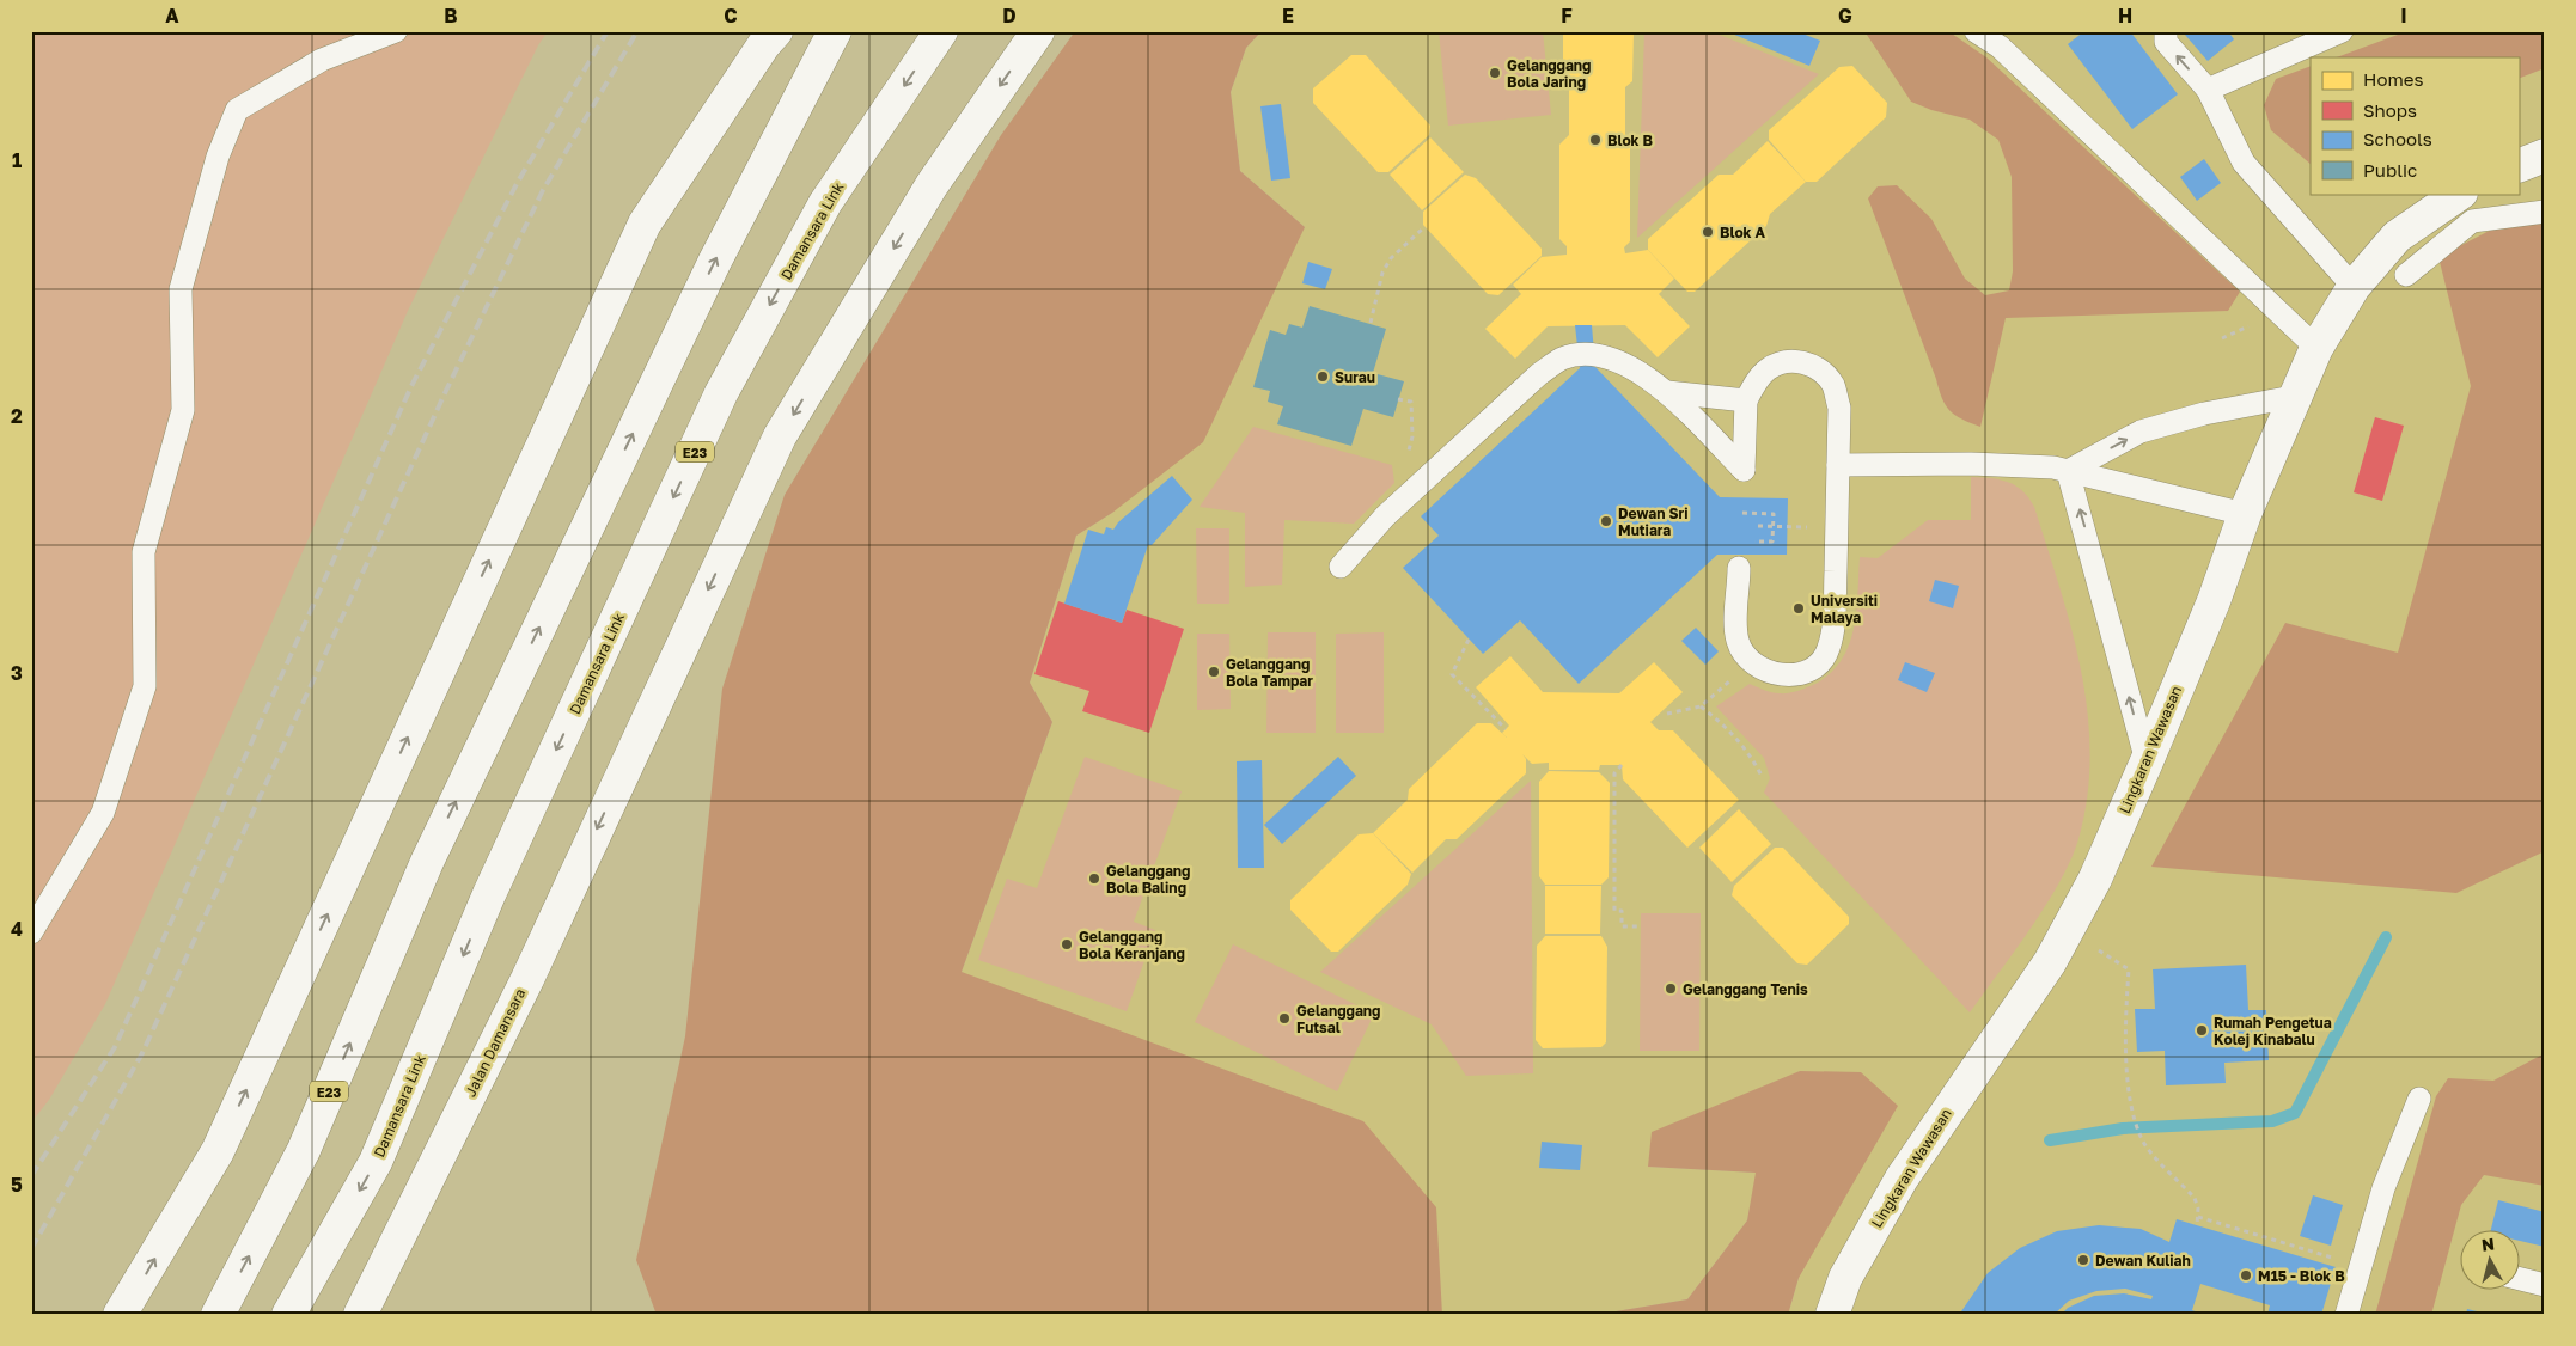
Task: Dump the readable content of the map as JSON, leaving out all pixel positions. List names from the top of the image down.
{
  "streets": {
    "main road": [
      "Damansara Link",
      "E23",
      "Lingkaran Wawasan",
      "Jalan Damansara"
    ]
  },
  "places": [
    "Gelanggang Bola Jaring",
    "Blok B",
    "Blok A",
    "Surau",
    "Dewan Sri Mutiara",
    "Universiti Malaya",
    "Gelanggang Bola Tampar",
    "Gelanggang Bola Baling",
    "Gelanggang Bola Keranjang",
    "Gelanggang Tenis",
    "Gelanggang Futsal",
    "Rumah Pengetua Kolej Kinabalu",
    "Dewan Kuliah",
    "M15 - Blok B"
  ],
  "legend": [
    "Homes",
    "Shops",
    "Schools",
    "Public"
  ],
  "north": "top",
  "grid": {
    "columns": [
      "A",
      "B",
      "C",
      "D",
      "E",
      "F",
      "G",
      "H",
      "I"
    ],
    "rows": [
      "1",
      "2",
      "3",
      "4",
      "5"
    ]
  }
}
